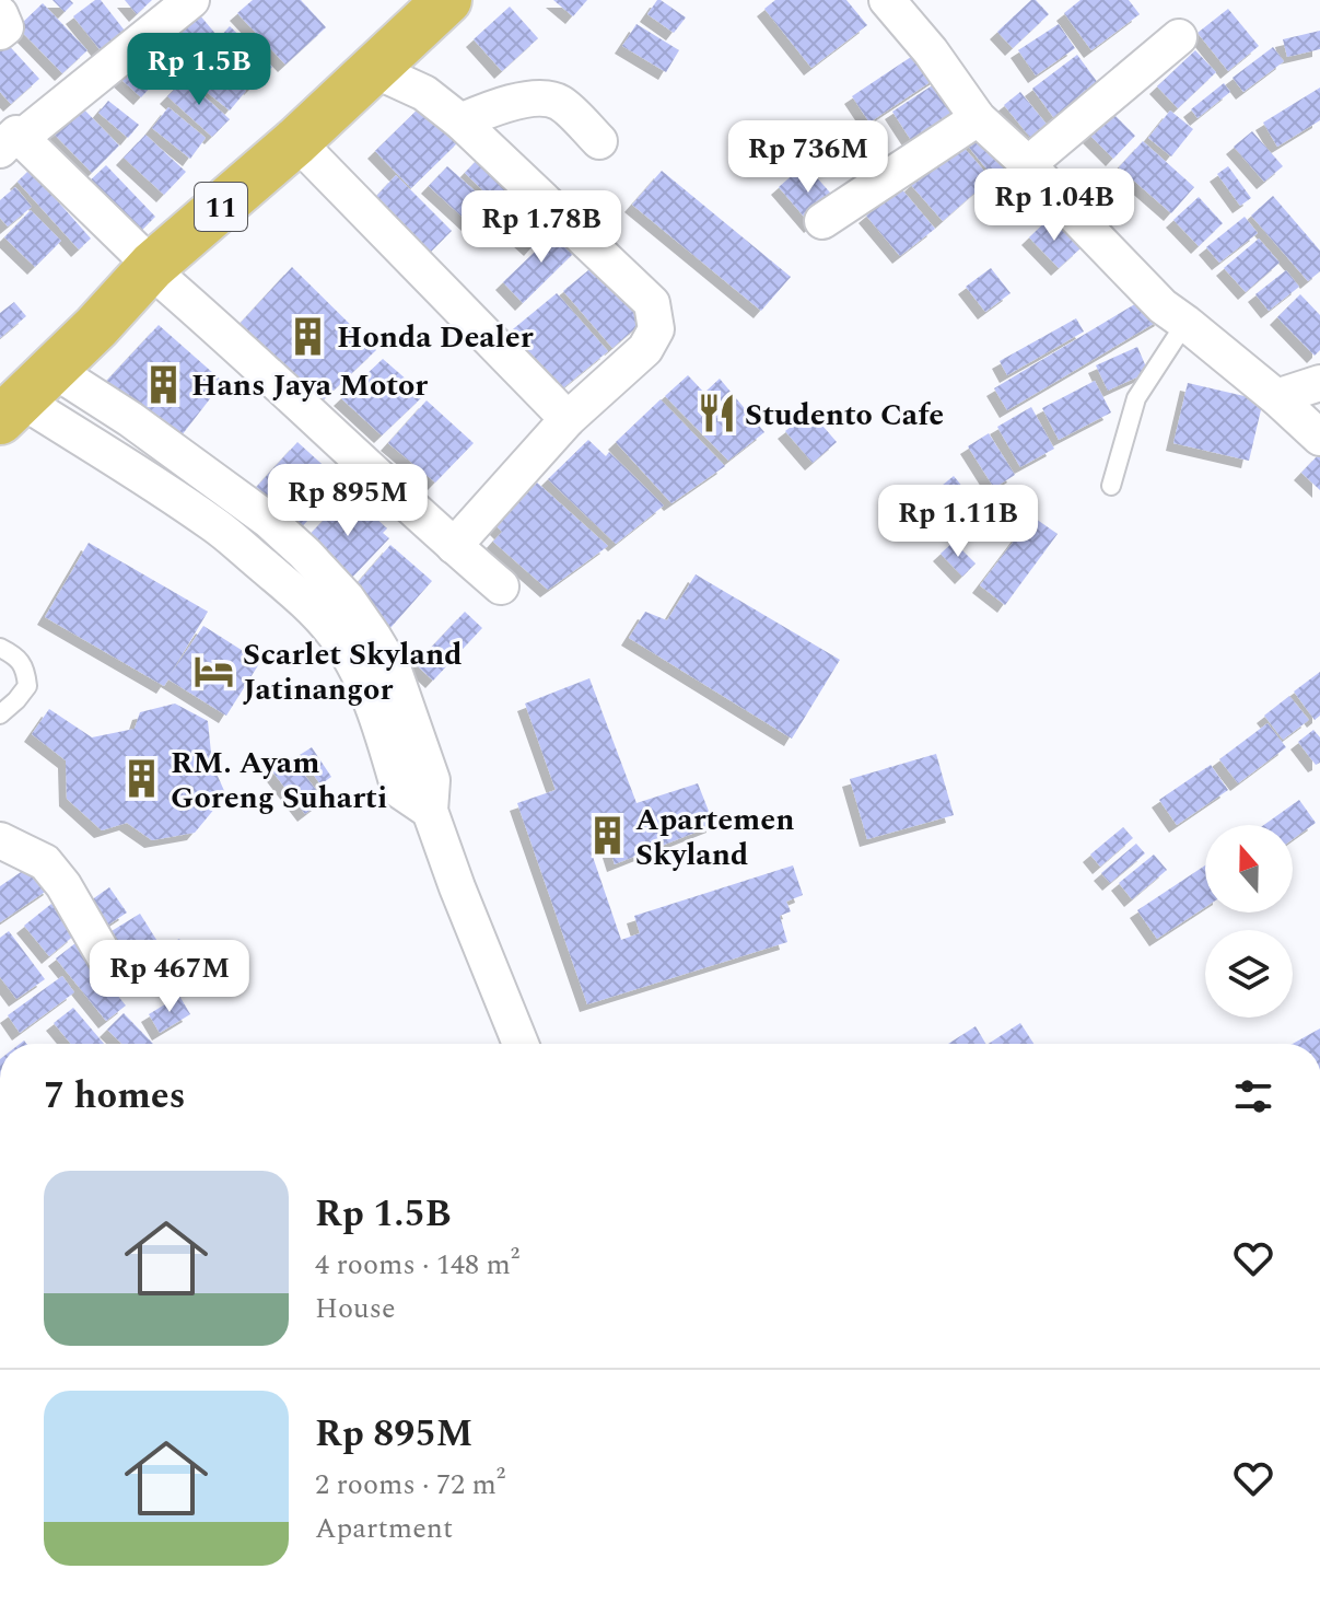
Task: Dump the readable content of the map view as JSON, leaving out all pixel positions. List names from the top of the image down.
{
  "streets": {
    "highway": ["11"]
  },
  "places": {
    "building": [
      "Honda Dealer",
      "Hans Jaya Motor",
      "RM. Ayam Goreng Suharti",
      "Apartemen Skyland"
    ],
    "restaurant": ["Studento Cafe"],
    "hotel": ["Scarlet Skyland Jatinangor"]
  },
  "north": "top",
  "page": {
    "price": [
      "Rp 1.5B",
      "Rp 736M",
      "Rp 1.04B",
      "Rp 1.78B",
      "Rp 895M",
      "Rp 1.11B",
      "Rp 467M"
    ],
    "heading": "7 homes",
    "list": [
      {
        "name": "Rp 1.5B",
        "note": "4 rooms · 148 m² · House"
      },
      {
        "name": "Rp 895M",
        "note": "2 rooms · 72 m² · Apartment"
      }
    ]
  }
}
